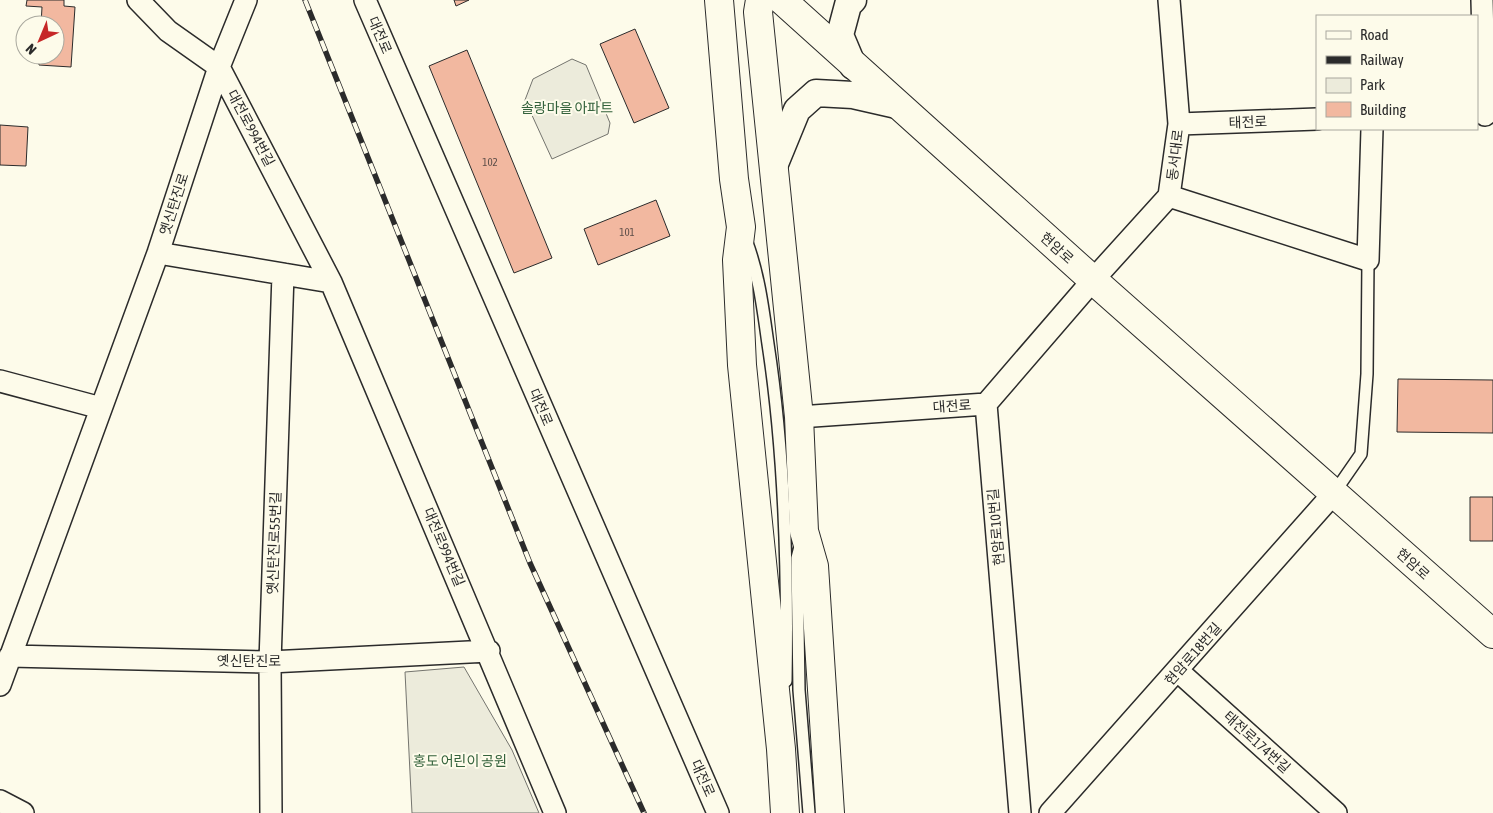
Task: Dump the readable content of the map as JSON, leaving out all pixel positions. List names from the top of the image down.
{
  "streets": {
    "main road": ["현암로"],
    "street": [
      "대전로",
      "태전로",
      "대전로994번길",
      "동서대로",
      "옛신탄진로",
      "현암로10번길",
      "옛신탄진로55번길",
      "현암로18번길",
      "태전로174번길"
    ]
  },
  "crossings": [
    ["대전로", "현암로10번길"],
    ["태전로", "동서대로"],
    ["대전로994번길", "옛신탄진로"],
    ["동서대로", "현암로"],
    ["옛신탄진로", "옛신탄진로55번길"],
    ["현암로", "현암로18번길"],
    ["현암로18번길", "태전로174번길"]
  ],
  "parks": ["솔랑마을 아파트", "홍도 어린이 공원"],
  "house_numbers": ["102", "101"],
  "legend": [
    "Road",
    "Railway",
    "Park",
    "Building"
  ],
  "north": "bottom left"
}
